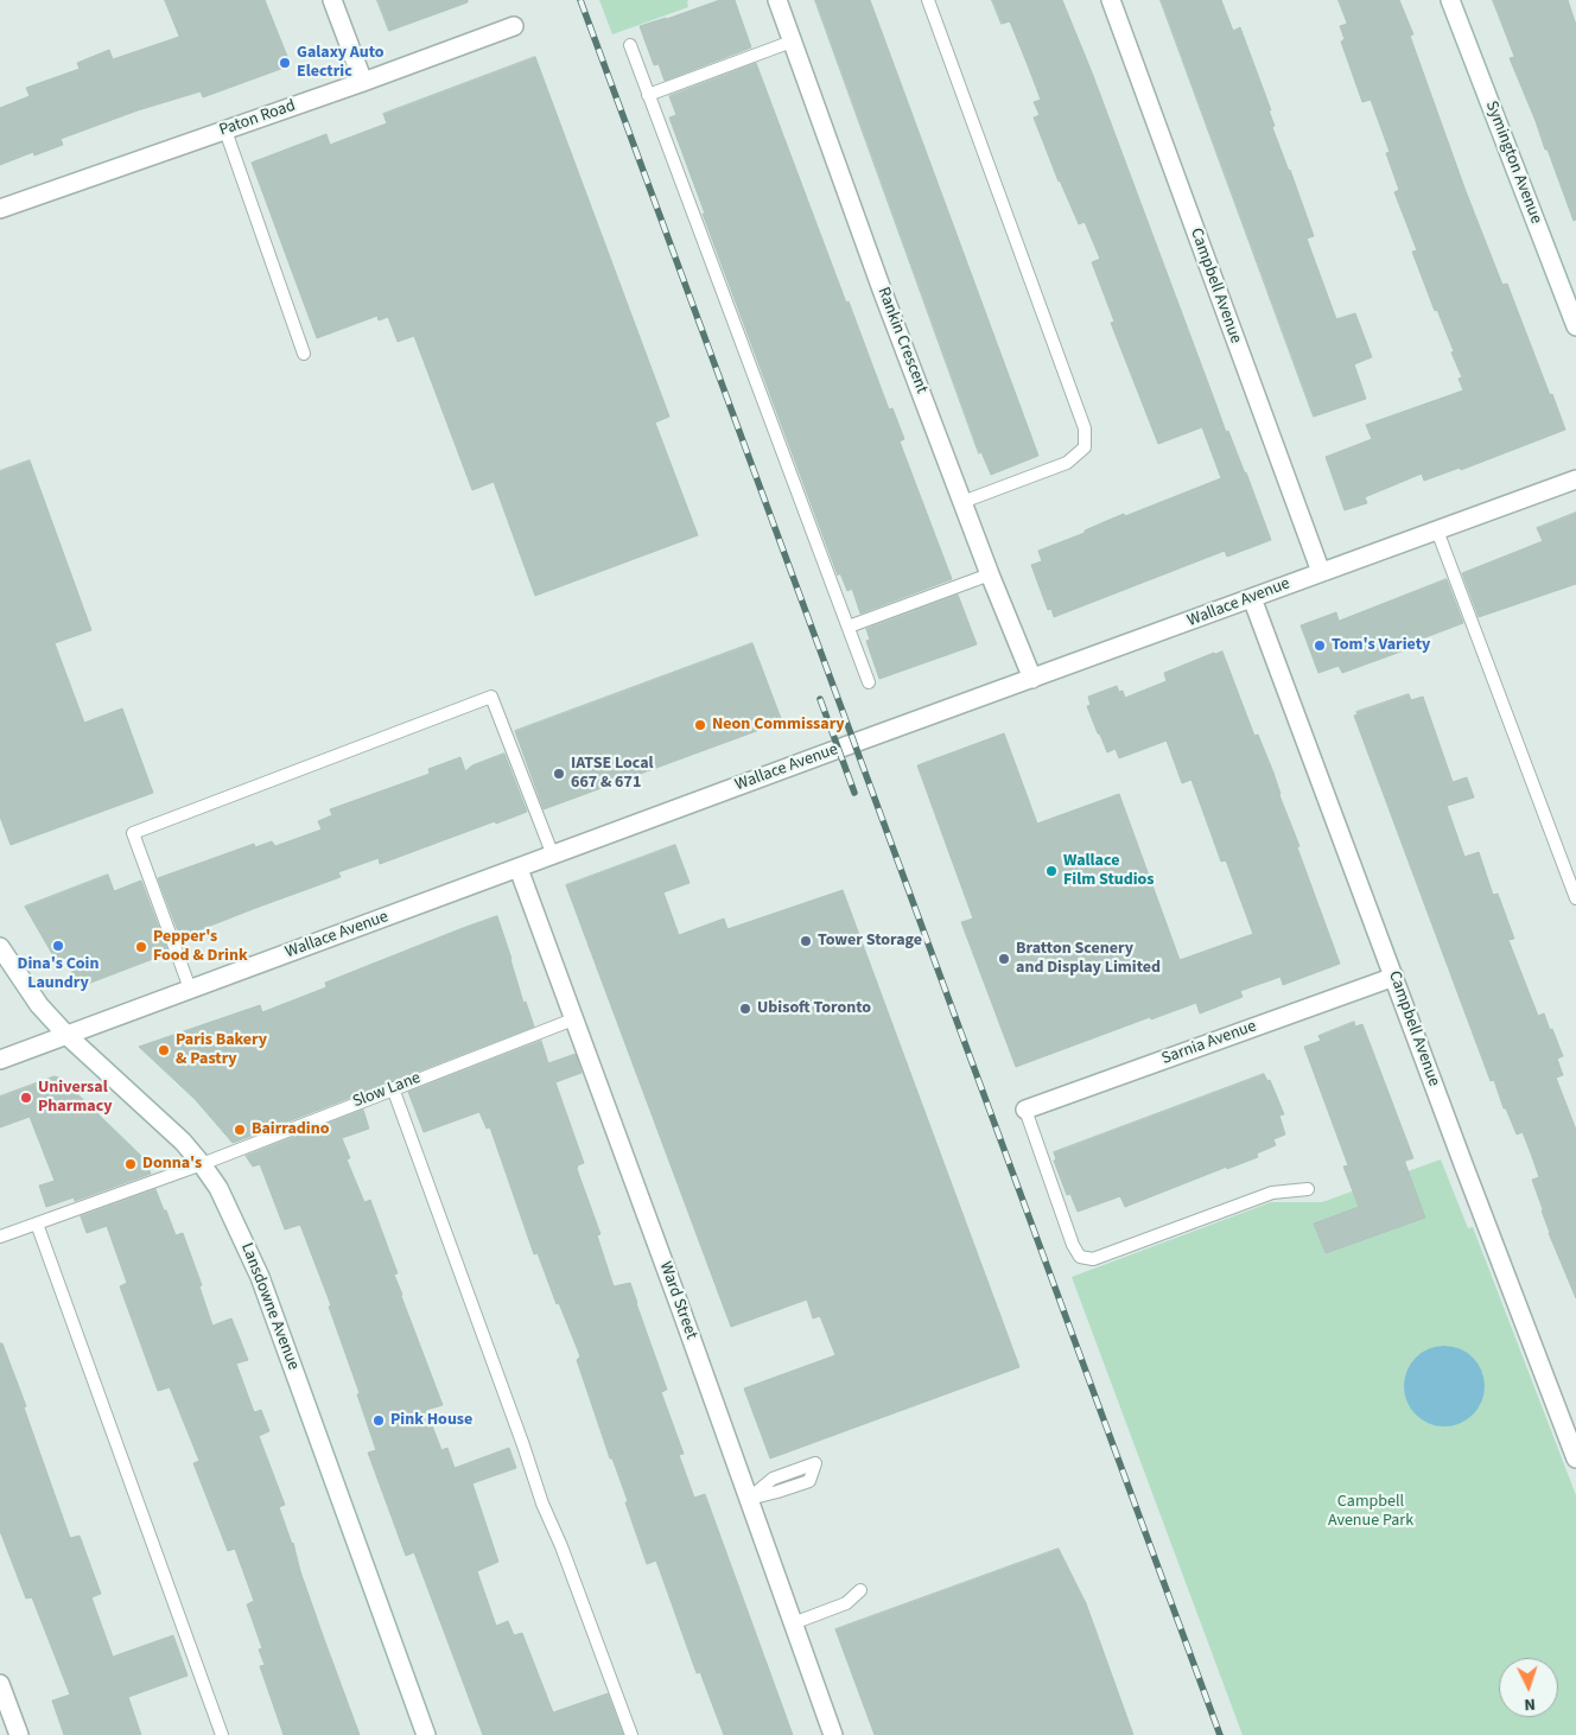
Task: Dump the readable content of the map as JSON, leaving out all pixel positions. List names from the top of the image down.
{
  "streets": {
    "street": [
      "Paton Road",
      "Symington Avenue",
      "Campbell Avenue",
      "Rankin Crescent",
      "Wallace Avenue",
      "Sarnia Avenue",
      "Ward Street",
      "Lansdowne Avenue"
    ],
    "lane": ["Slow Lane"]
  },
  "crossings": [
    ["Campbell Avenue", "Wallace Avenue"],
    ["Campbell Avenue", "Sarnia Avenue"],
    ["Rankin Crescent", "Wallace Avenue"],
    ["Wallace Avenue", "Ward Street"],
    ["Wallace Avenue", "Lansdowne Avenue"],
    ["Slow Lane", "Ward Street"],
    ["Slow Lane", "Lansdowne Avenue"]
  ],
  "parks": ["Campbell Avenue Park"],
  "places": [
    "Galaxy Auto Electric",
    "Tom's Variety",
    "Neon Commissary",
    "IATSE Local 667 & 671",
    "Wallace Film Studios",
    "Tower Storage",
    "Dina's Coin Laundry",
    "Pepper's Food & Drink",
    "Bratton Scenery and Display Limited",
    "Ubisoft Toronto",
    "Paris Bakery & Pastry",
    "Universal Pharmacy",
    "Bairradino",
    "Donna's",
    "Pink House"
  ],
  "north": "bottom"
}
